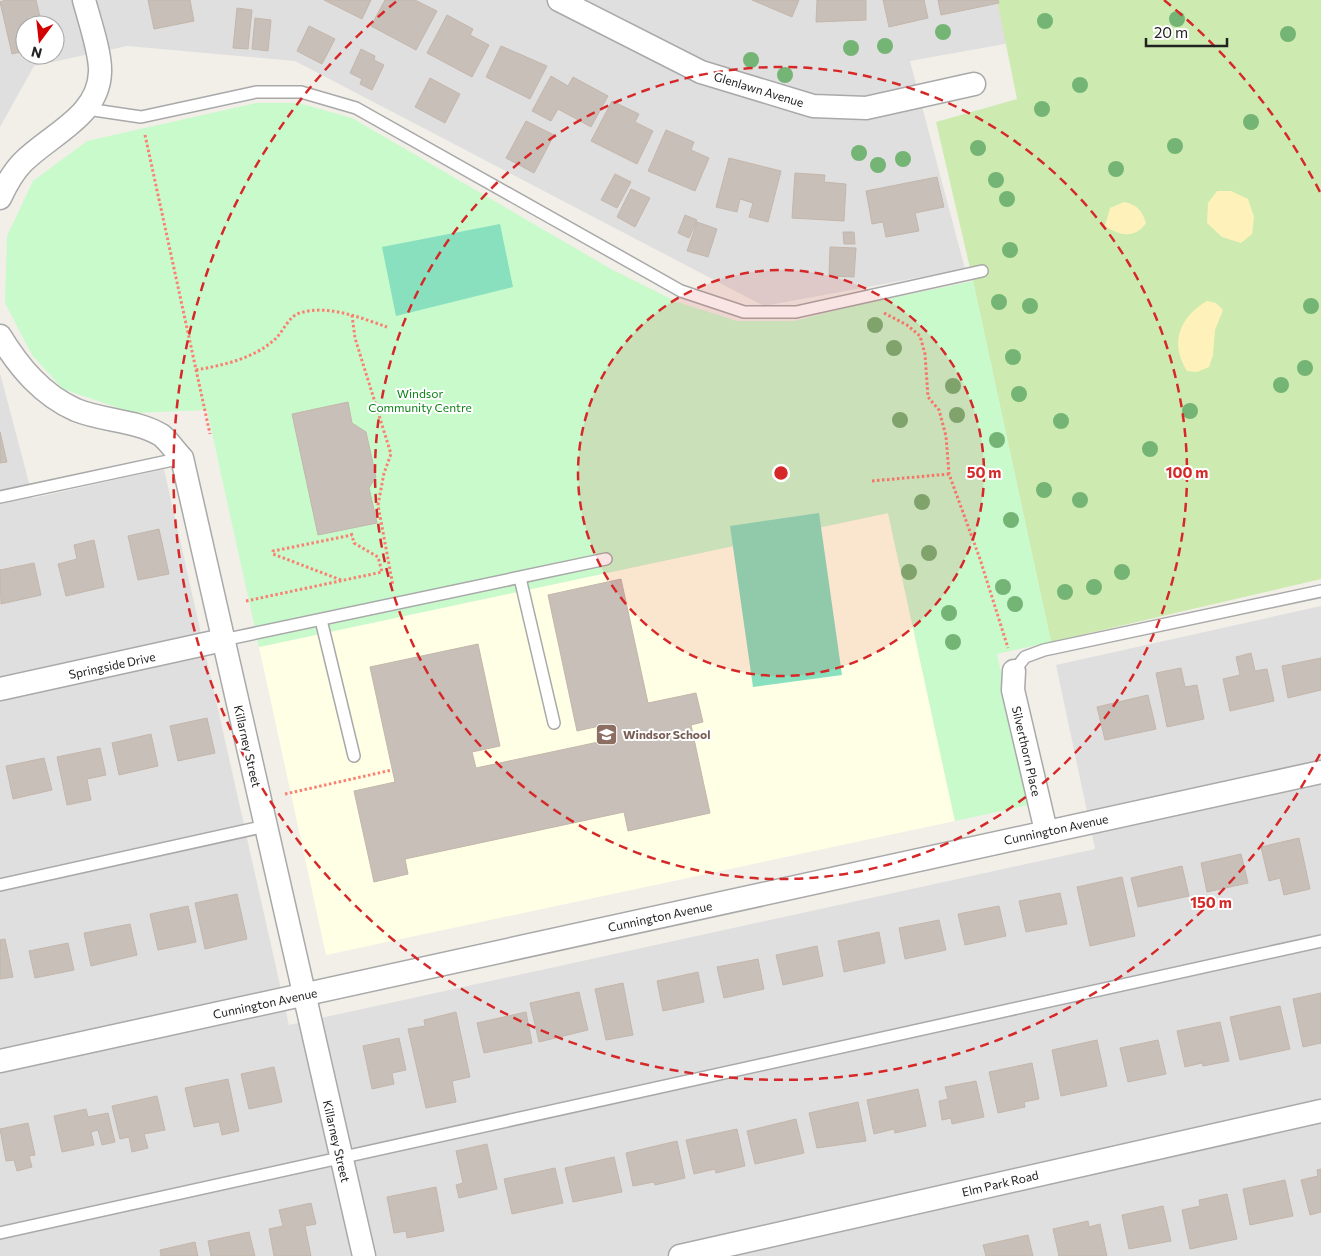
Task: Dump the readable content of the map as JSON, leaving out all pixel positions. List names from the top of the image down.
{
  "streets": {
    "street": [
      "Glenlawn Avenue",
      "Springside Drive",
      "Killarney Street",
      "Silverthorn Place",
      "Cunnington Avenue",
      "Elm Park Road"
    ]
  },
  "crossings": [
    ["Springside Drive", "Killarney Street"],
    ["Killarney Street", "Cunnington Avenue"],
    ["Silverthorn Place", "Cunnington Avenue"]
  ],
  "parks": ["Windsor Community Centre"],
  "places": {
    "school or university": ["Windsor School"]
  },
  "scale_bar": "20 m",
  "north": "bottom",
  "rings": ["50 m", "100 m", "150 m"]
}
